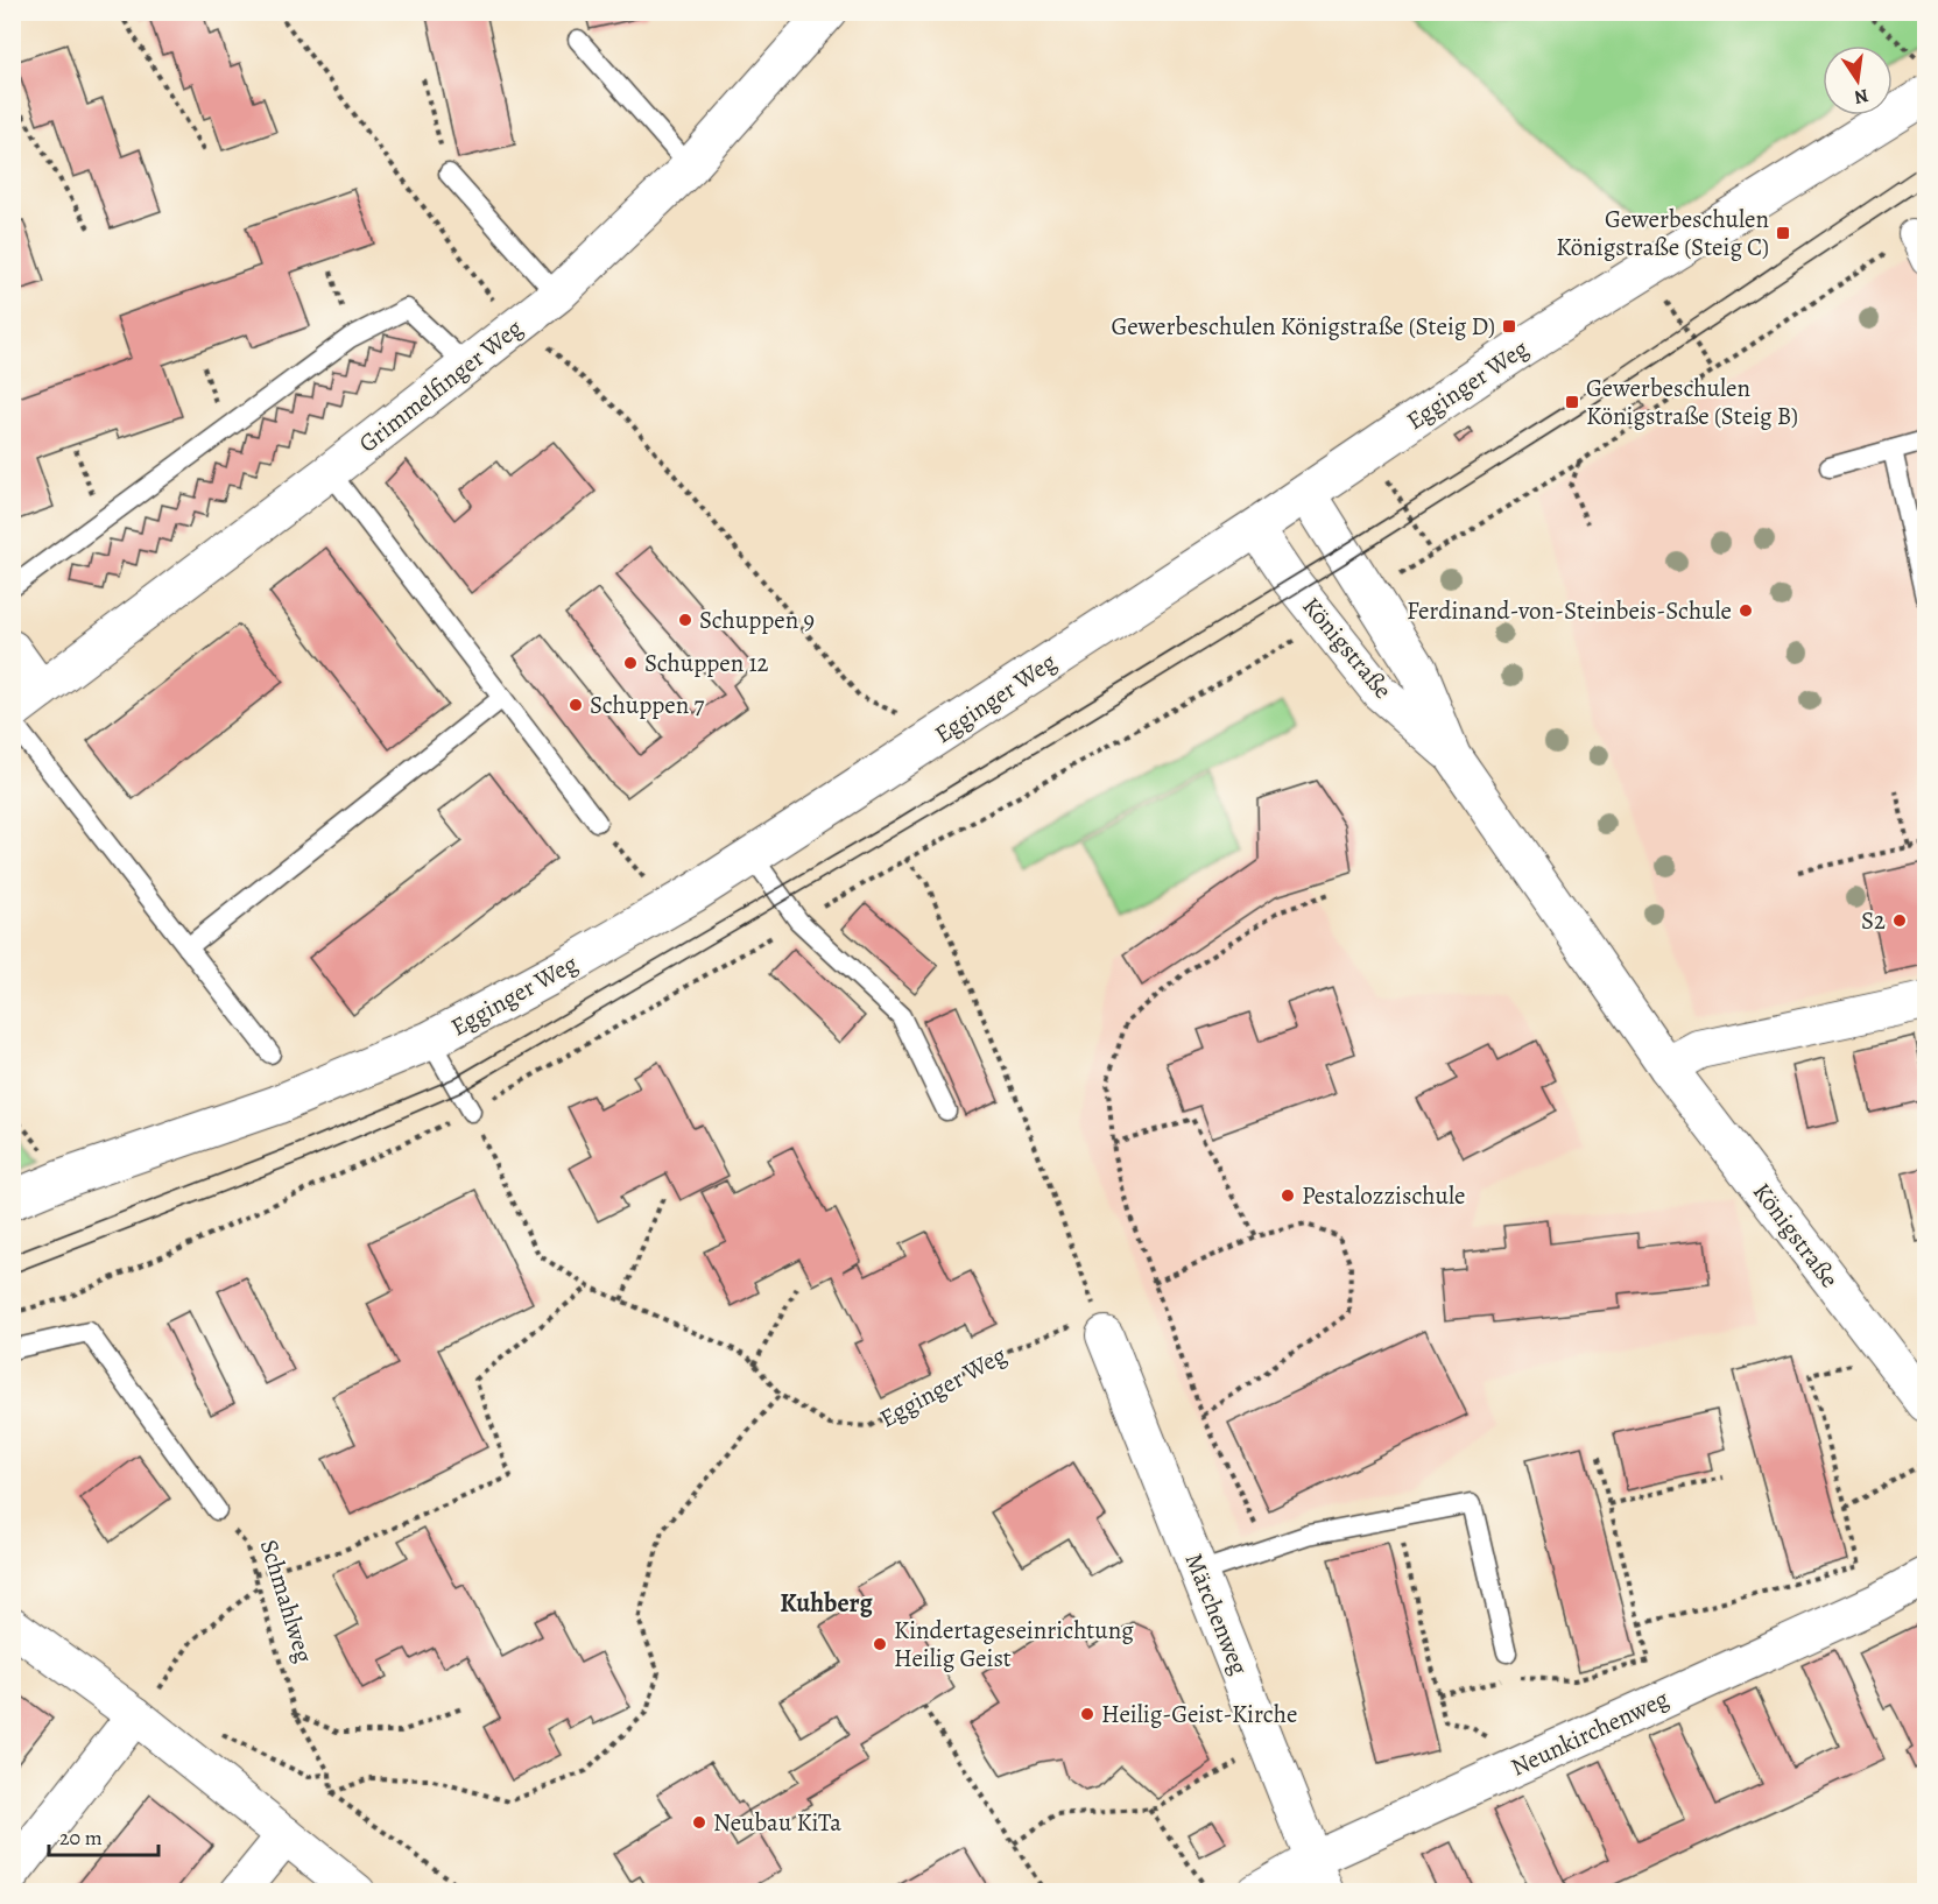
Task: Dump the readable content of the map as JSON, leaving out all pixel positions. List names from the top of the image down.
{
  "streets": {
    "street": [
      "Egginger Weg",
      "Grimmelfinger Weg",
      "Königstraße",
      "Märchenweg",
      "Neunkirchenweg"
    ],
    "path": ["Schmahlweg"]
  },
  "crossings": [
    ["Egginger Weg", "Königstraße"],
    ["Märchenweg", "Neunkirchenweg"]
  ],
  "districts": ["Kuhberg"],
  "places": {
    "transit": ["Gewerbeschulen Königstraße (Steig C)", "Gewerbeschulen Königstraße (Steig D)", "Gewerbeschulen Königstraße (Steig B)"],
    "other": [
      "Ferdinand-von-Steinbeis-Schule",
      "Schuppen 9",
      "Schuppen 12",
      "Schuppen 7",
      "S2",
      "Pestalozzischule",
      "Kindertageseinrichtung Heilig Geist",
      "Heilig-Geist-Kirche",
      "Neubau KiTa"
    ]
  },
  "scale_bar": "20 m",
  "north": "bottom"
}
